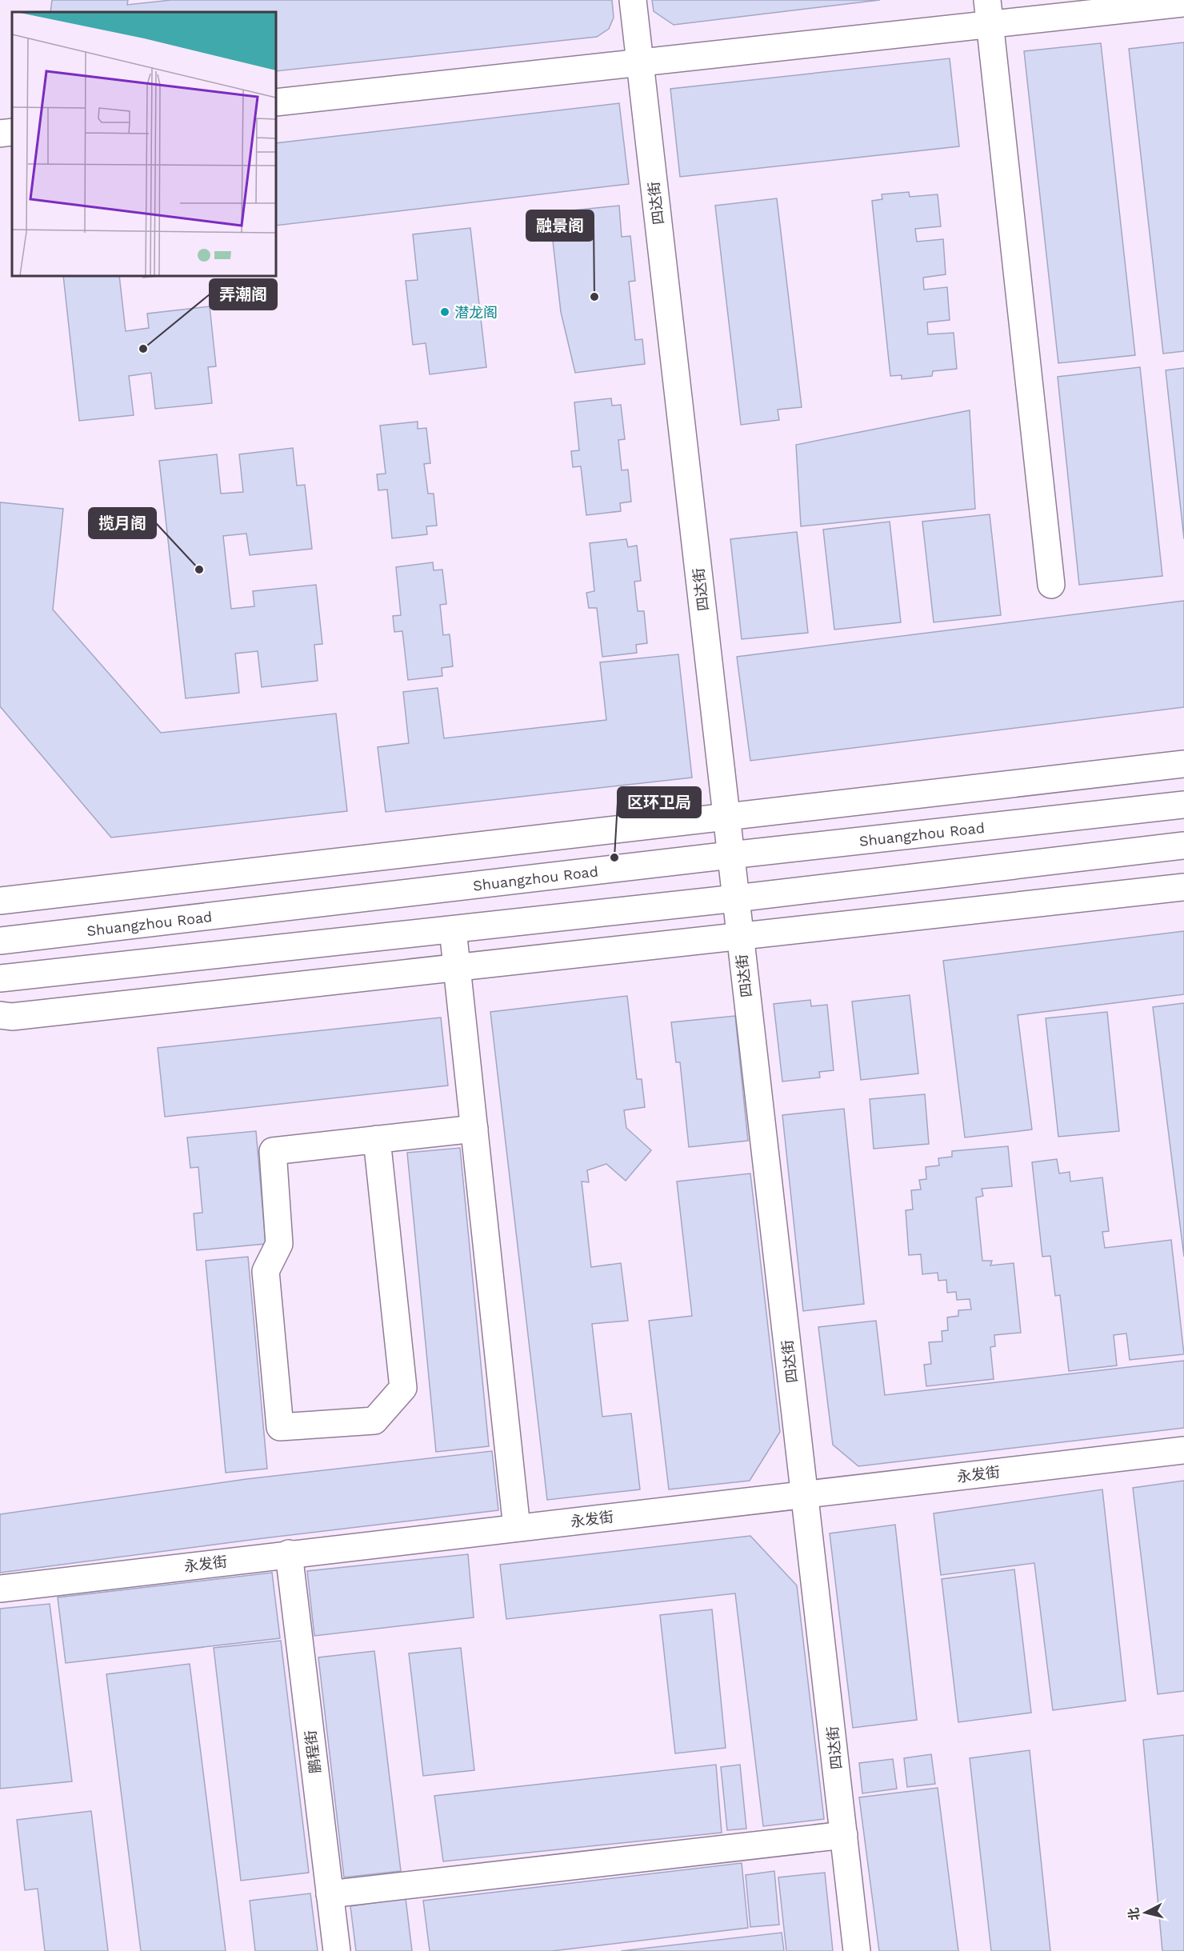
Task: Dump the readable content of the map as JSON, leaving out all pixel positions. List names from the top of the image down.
{
  "streets": {
    "street": [
      "四达街",
      "Shuangzhou Road",
      "永发街",
      "鹏程街"
    ]
  },
  "crossings": [
    ["四达街", "Shuangzhou Road"],
    ["四达街", "永发街"],
    ["永发街", "鹏程街"]
  ],
  "places": [
    "融景阁",
    "潜龙阁",
    "弄潮阁",
    "揽月阁",
    "区环卫局"
  ],
  "north": "left"
}
